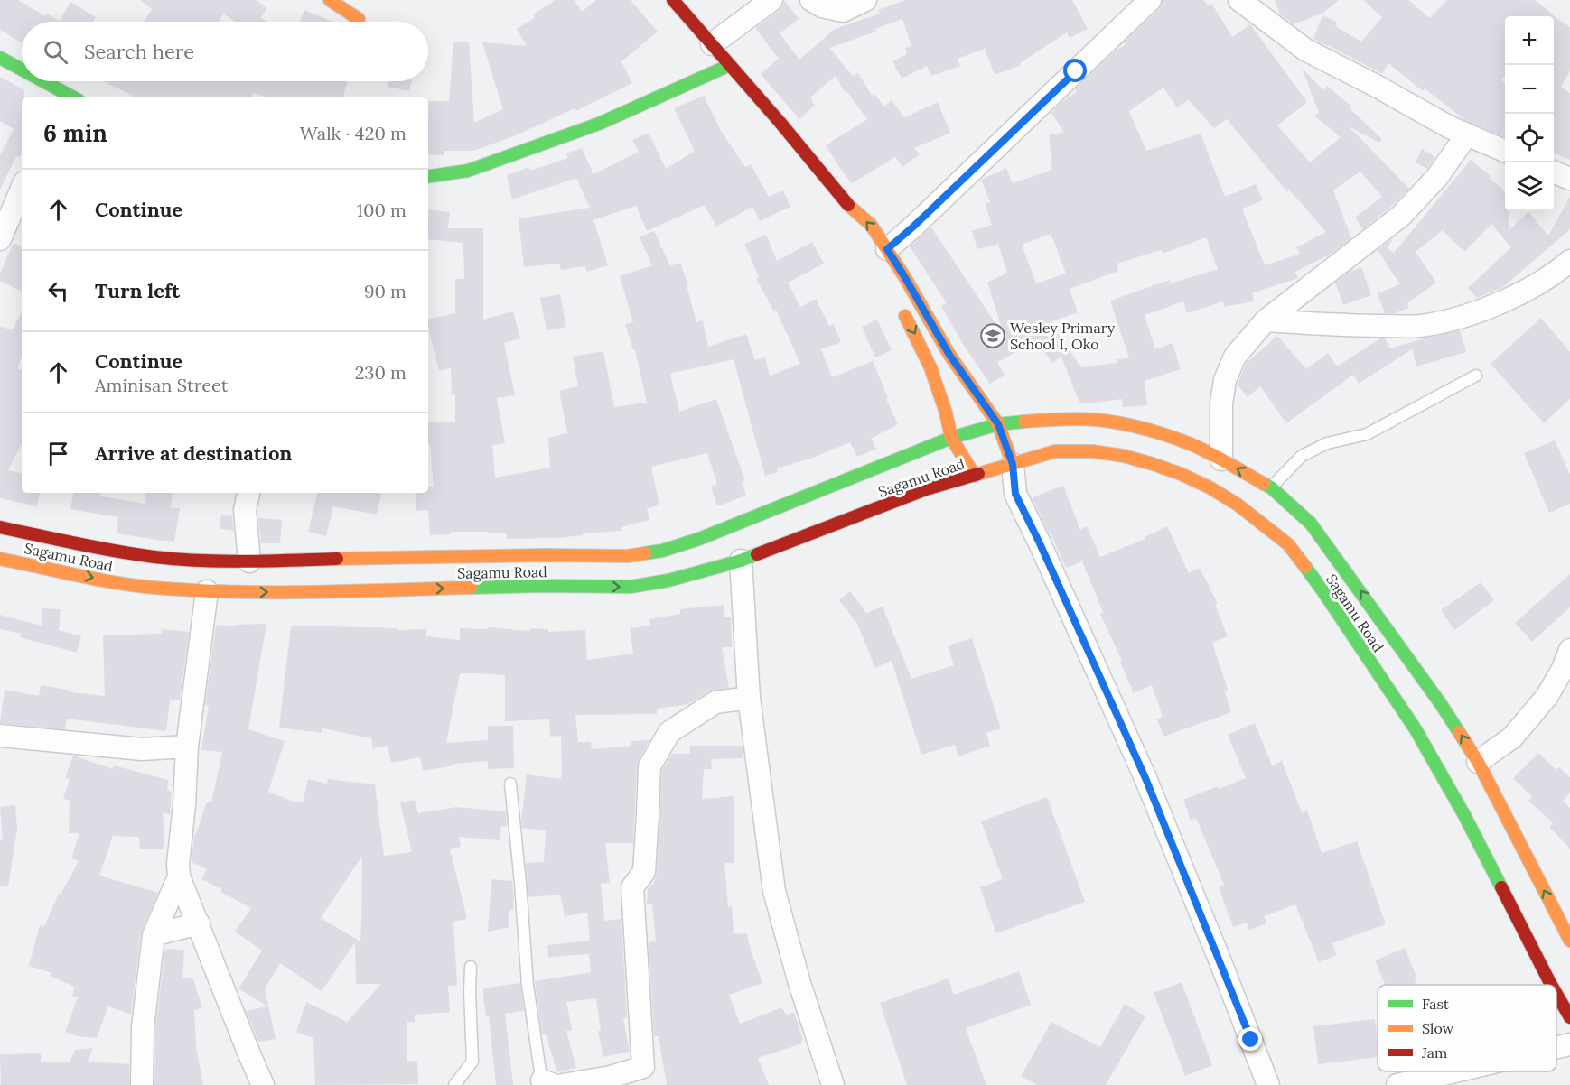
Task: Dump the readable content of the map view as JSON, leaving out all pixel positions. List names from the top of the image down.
{
  "streets": {
    "main road": ["Sagamu Road"]
  },
  "places": {
    "school or university": ["Wesley Primary School I, Oko"]
  },
  "legend": ["Fast", "Slow", "Jam"],
  "page": {
    "map_buttons": ["+", "−"],
    "search": "Search here",
    "heading": ["6 min", "Walk · 420 m"],
    "list": [
      ["Continue", "100 m"],
      ["Turn left", "90 m"],
      ["Continue", "Aminisan Street", "230 m"],
      "Arrive at destination"
    ]
  }
}
